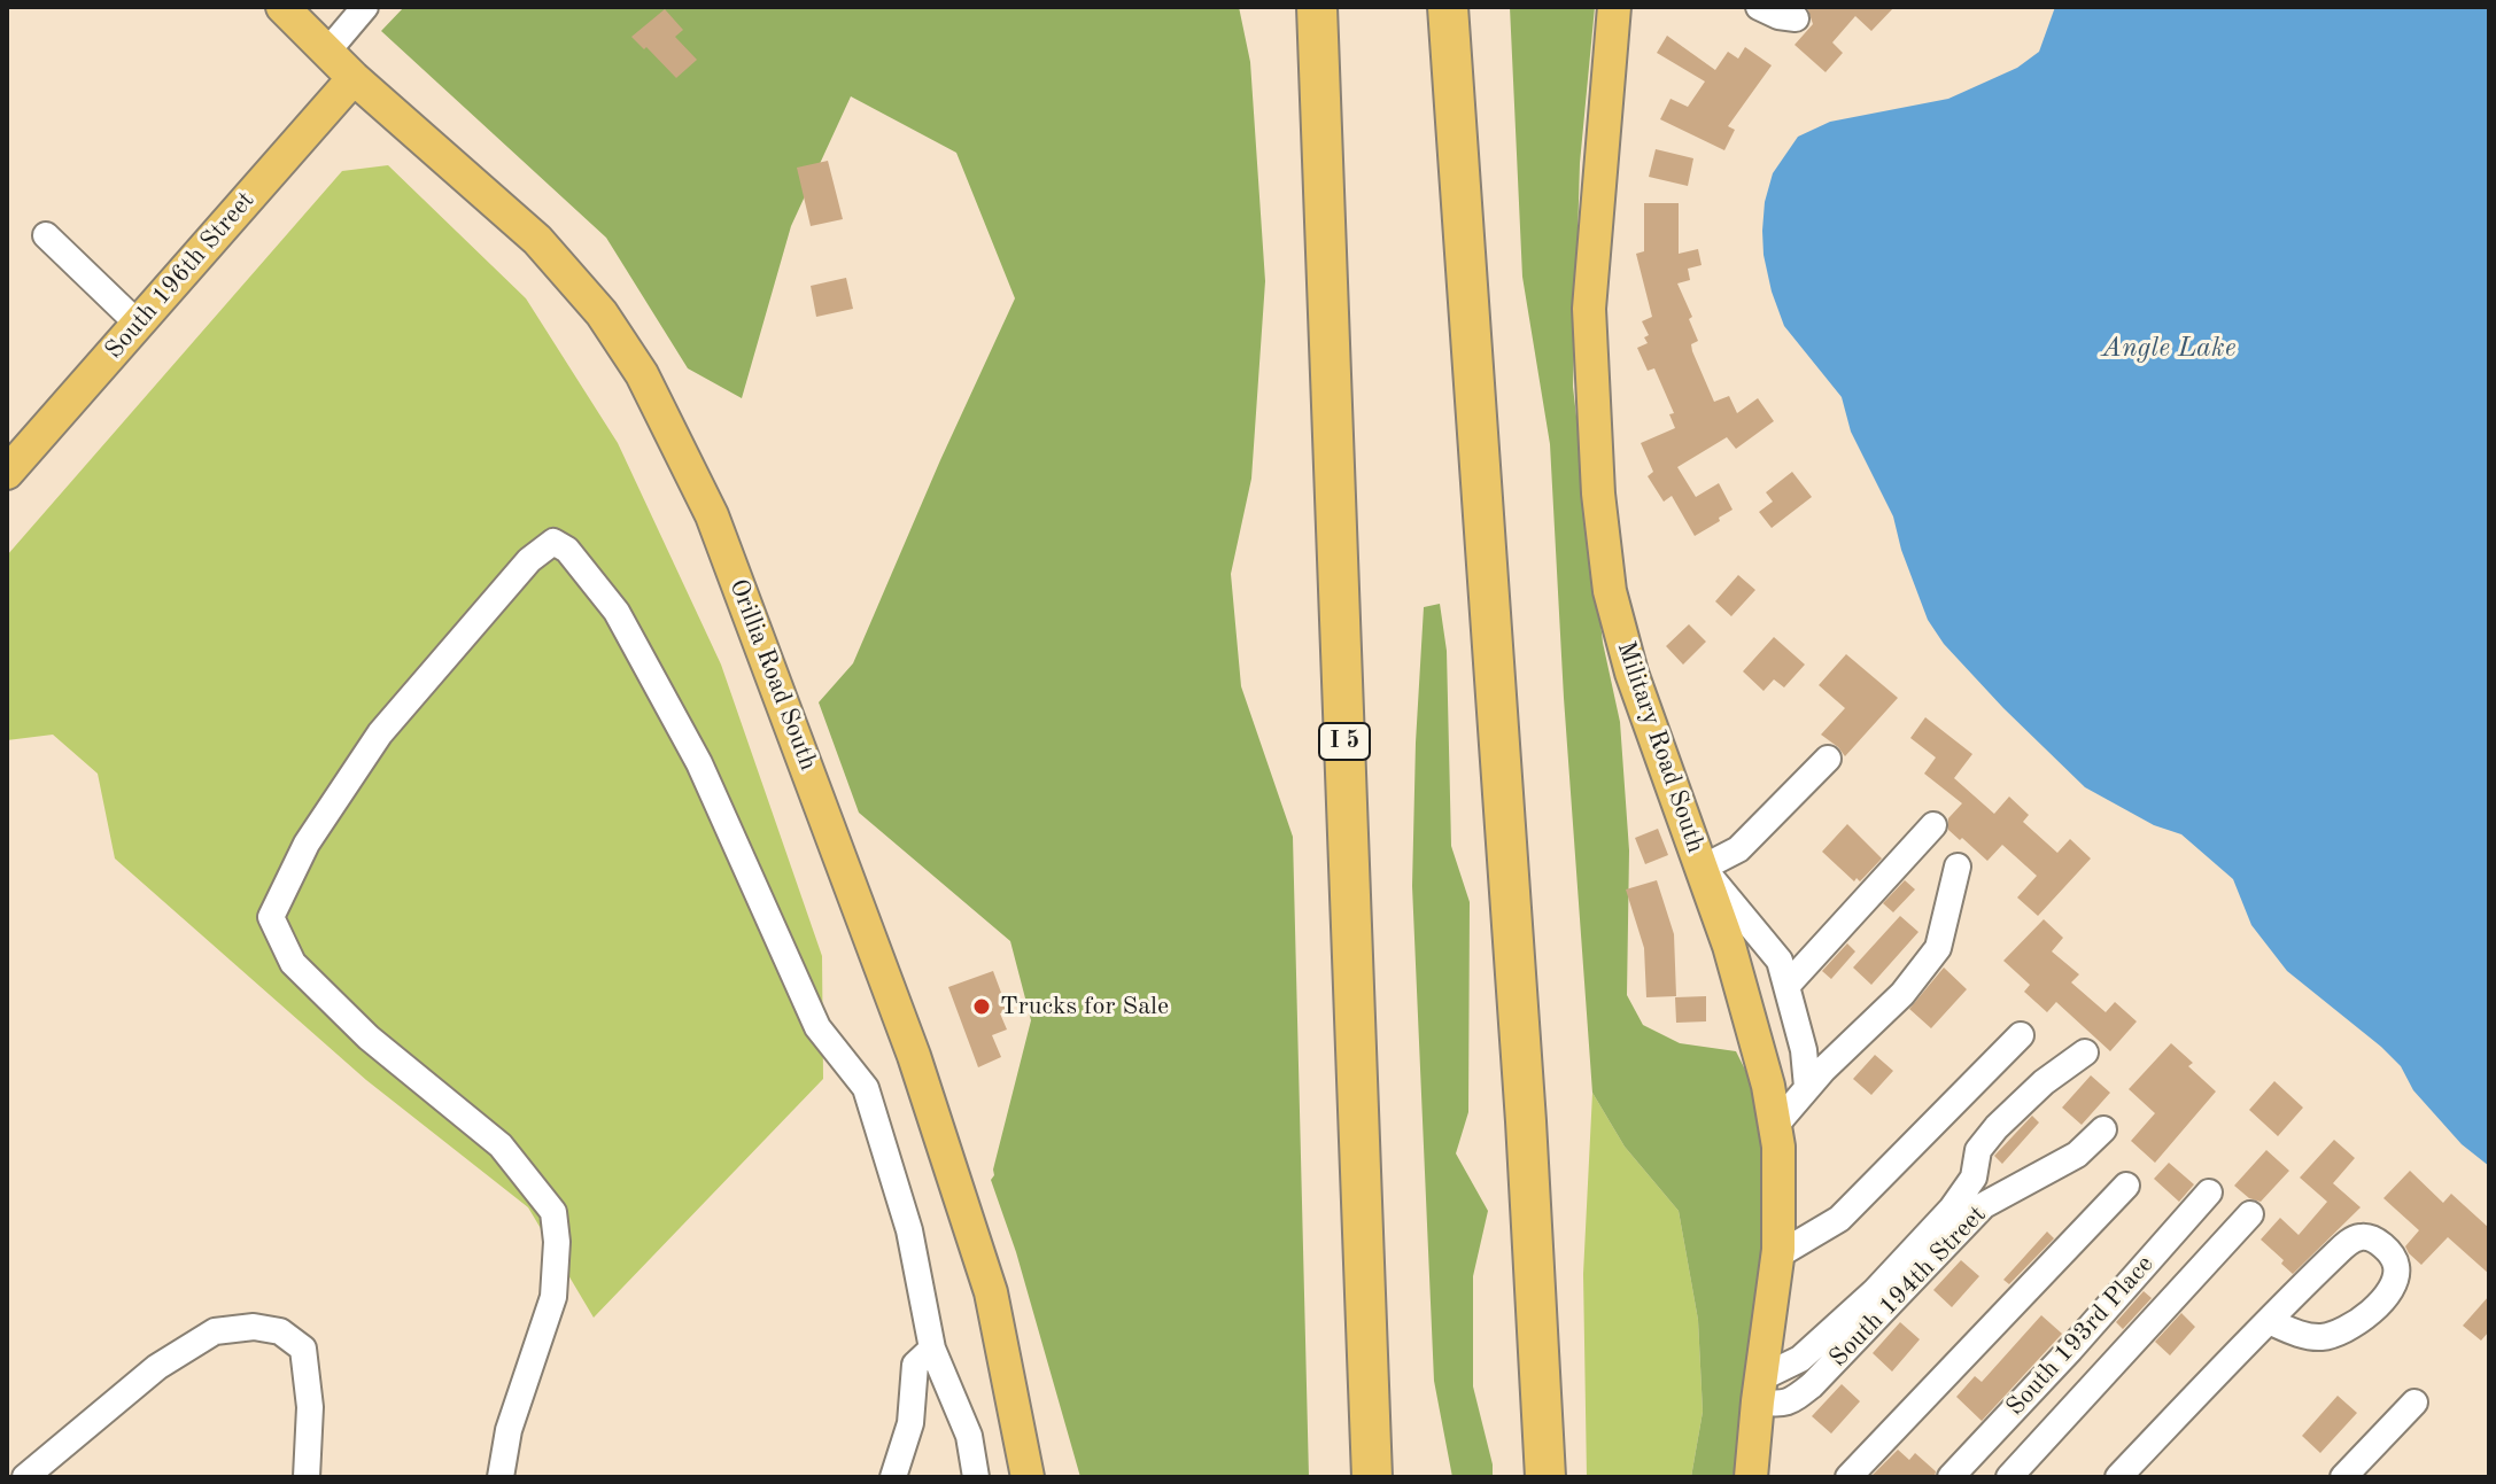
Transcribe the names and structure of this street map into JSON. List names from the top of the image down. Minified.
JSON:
{"streets":{"highway":["I 5"],"main road":["South 196th Street","Orillia Road South","Military Road South"],"street":["South 194th Street","South 193rd Place"]},"crossings":[["South 196th Street","Orillia Road South"],["Military Road South","South 194th Street"]],"water":["Angle Lake"],"places":["Trucks for Sale"]}
